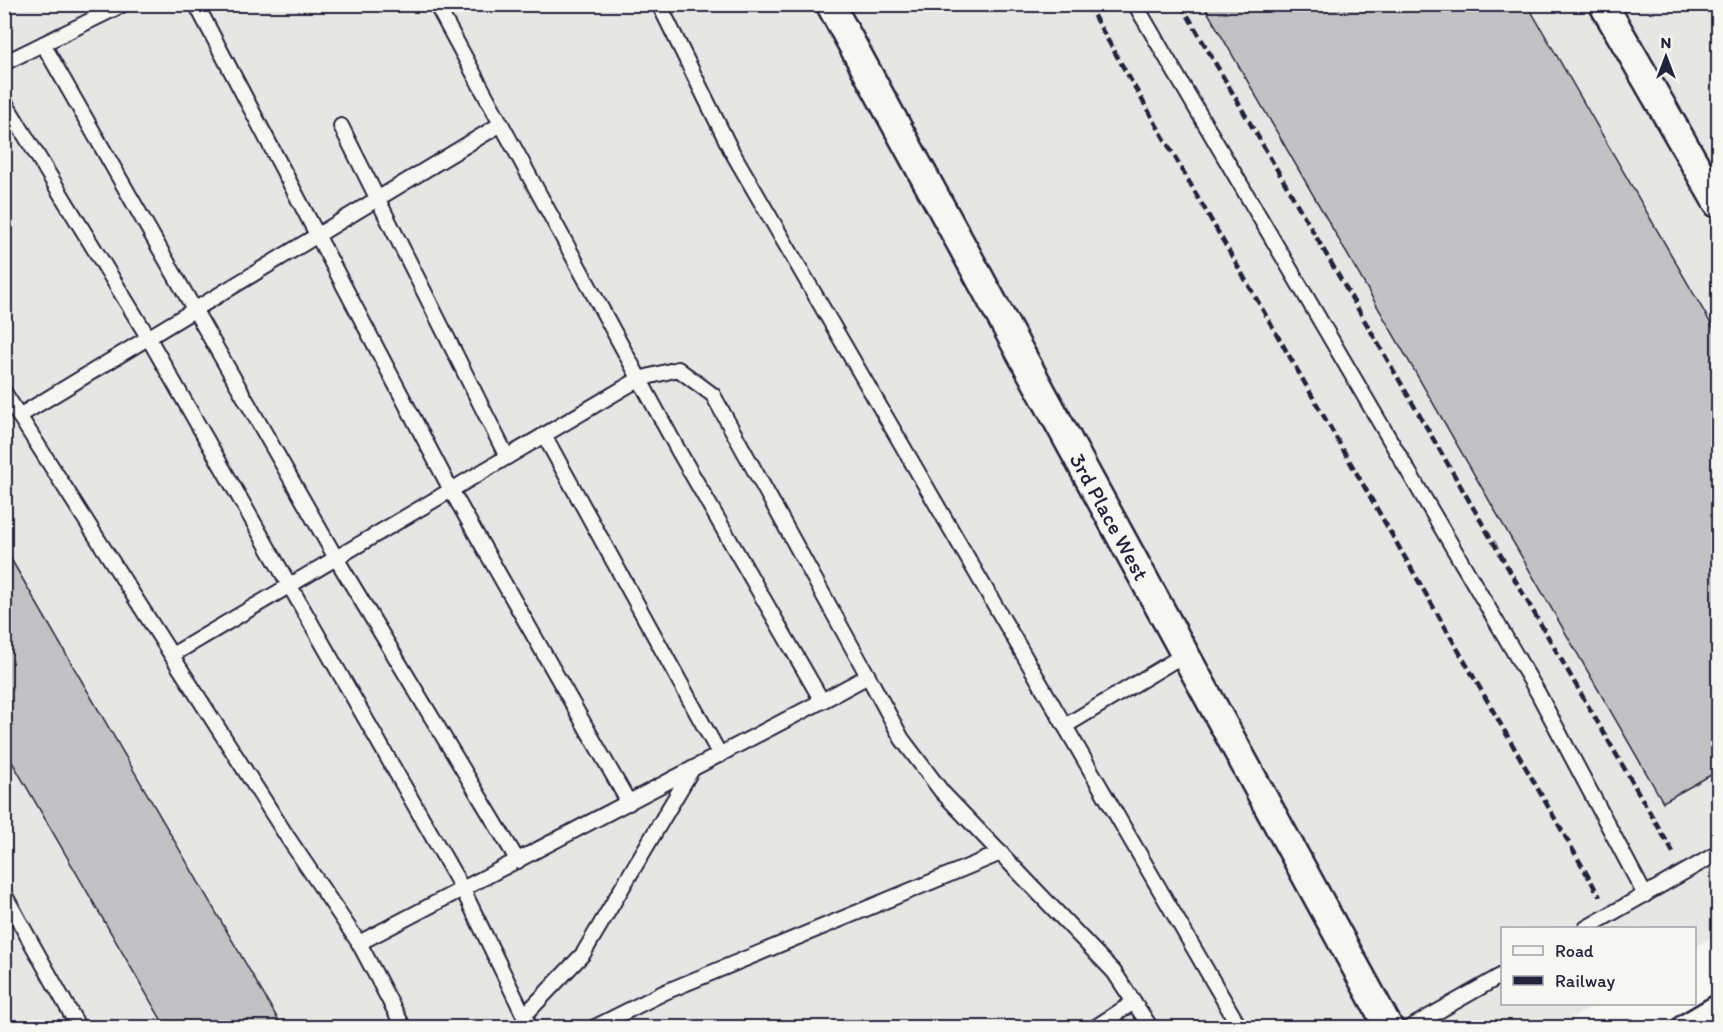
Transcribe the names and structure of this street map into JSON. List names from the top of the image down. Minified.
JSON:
{"streets":{"street":["3rd Place West"]},"legend":["Road","Railway"],"north":"top"}
